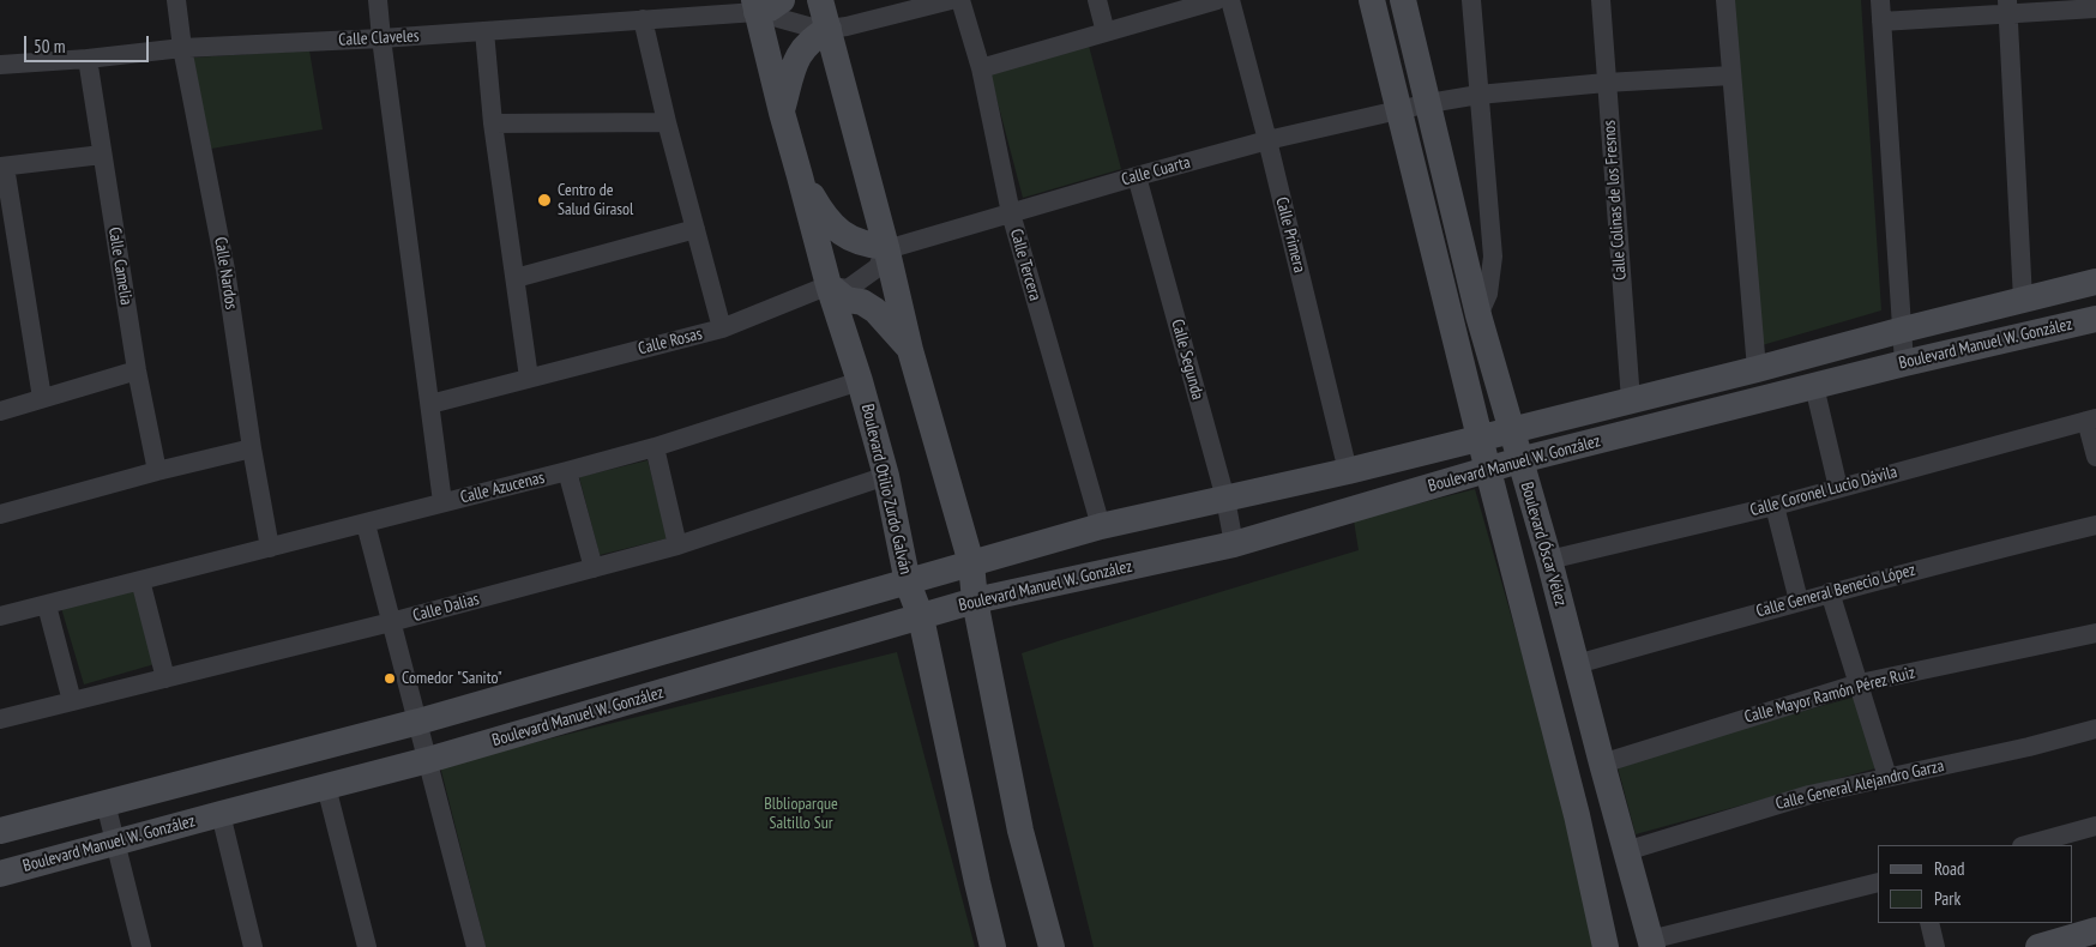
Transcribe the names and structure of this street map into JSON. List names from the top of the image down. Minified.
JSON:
{"streets":{"street":["Calle Claveles","Calle Cuarta","Calle Colinas de los Fresnos","Calle Primera","Calle Tercera","Calle Camelia","Calle Nardos","Calle Rosas","Boulevard Manuel W. González","Calle Segunda","Calle Azucenas","Boulevard Otilio Zurdo Galván","Calle Coronel Lucio Dávila","Boulevard Óscar Vélez","Calle General Benecio López","Calle Dalias","Calle Mayor Ramón Pérez Ruiz","Calle General Alejandro Garza"]},"crossings":[["Calle Claveles","Calle Camelia"],["Calle Claveles","Calle Nardos"],["Calle Claveles","Boulevard Otilio Zurdo Galván"],["Calle Cuarta","Calle Colinas de los Fresnos"],["Calle Cuarta","Calle Primera"],["Calle Cuarta","Calle Tercera"],["Calle Cuarta","Calle Rosas"],["Calle Cuarta","Calle Segunda"],["Calle Cuarta","Boulevard Óscar Vélez"],["Calle Colinas de los Fresnos","Boulevard Manuel W. González"],["Calle Primera","Boulevard Manuel W. González"],["Calle Tercera","Boulevard Manuel W. González"],["Calle Nardos","Calle Azucenas"],["Calle Rosas","Boulevard Otilio Zurdo Galván"],["Boulevard Manuel W. González","Calle Segunda"],["Boulevard Manuel W. González","Boulevard Otilio Zurdo Galván"],["Boulevard Manuel W. González","Boulevard Óscar Vélez"],["Calle Azucenas","Boulevard Otilio Zurdo Galván"],["Boulevard Otilio Zurdo Galván","Calle Dalias"],["Calle Coronel Lucio Dávila","Boulevard Óscar Vélez"],["Boulevard Óscar Vélez","Calle General Benecio López"],["Boulevard Óscar Vélez","Calle Mayor Ramón Pérez Ruiz"],["Boulevard Óscar Vélez","Calle General Alejandro Garza"]],"parks":["Blblioparque Saltillo Sur"],"places":["Centro de Salud Girasol","Comedor \"Sanito\""],"legend":["Road","Park"],"scale_bar":"50 m"}
